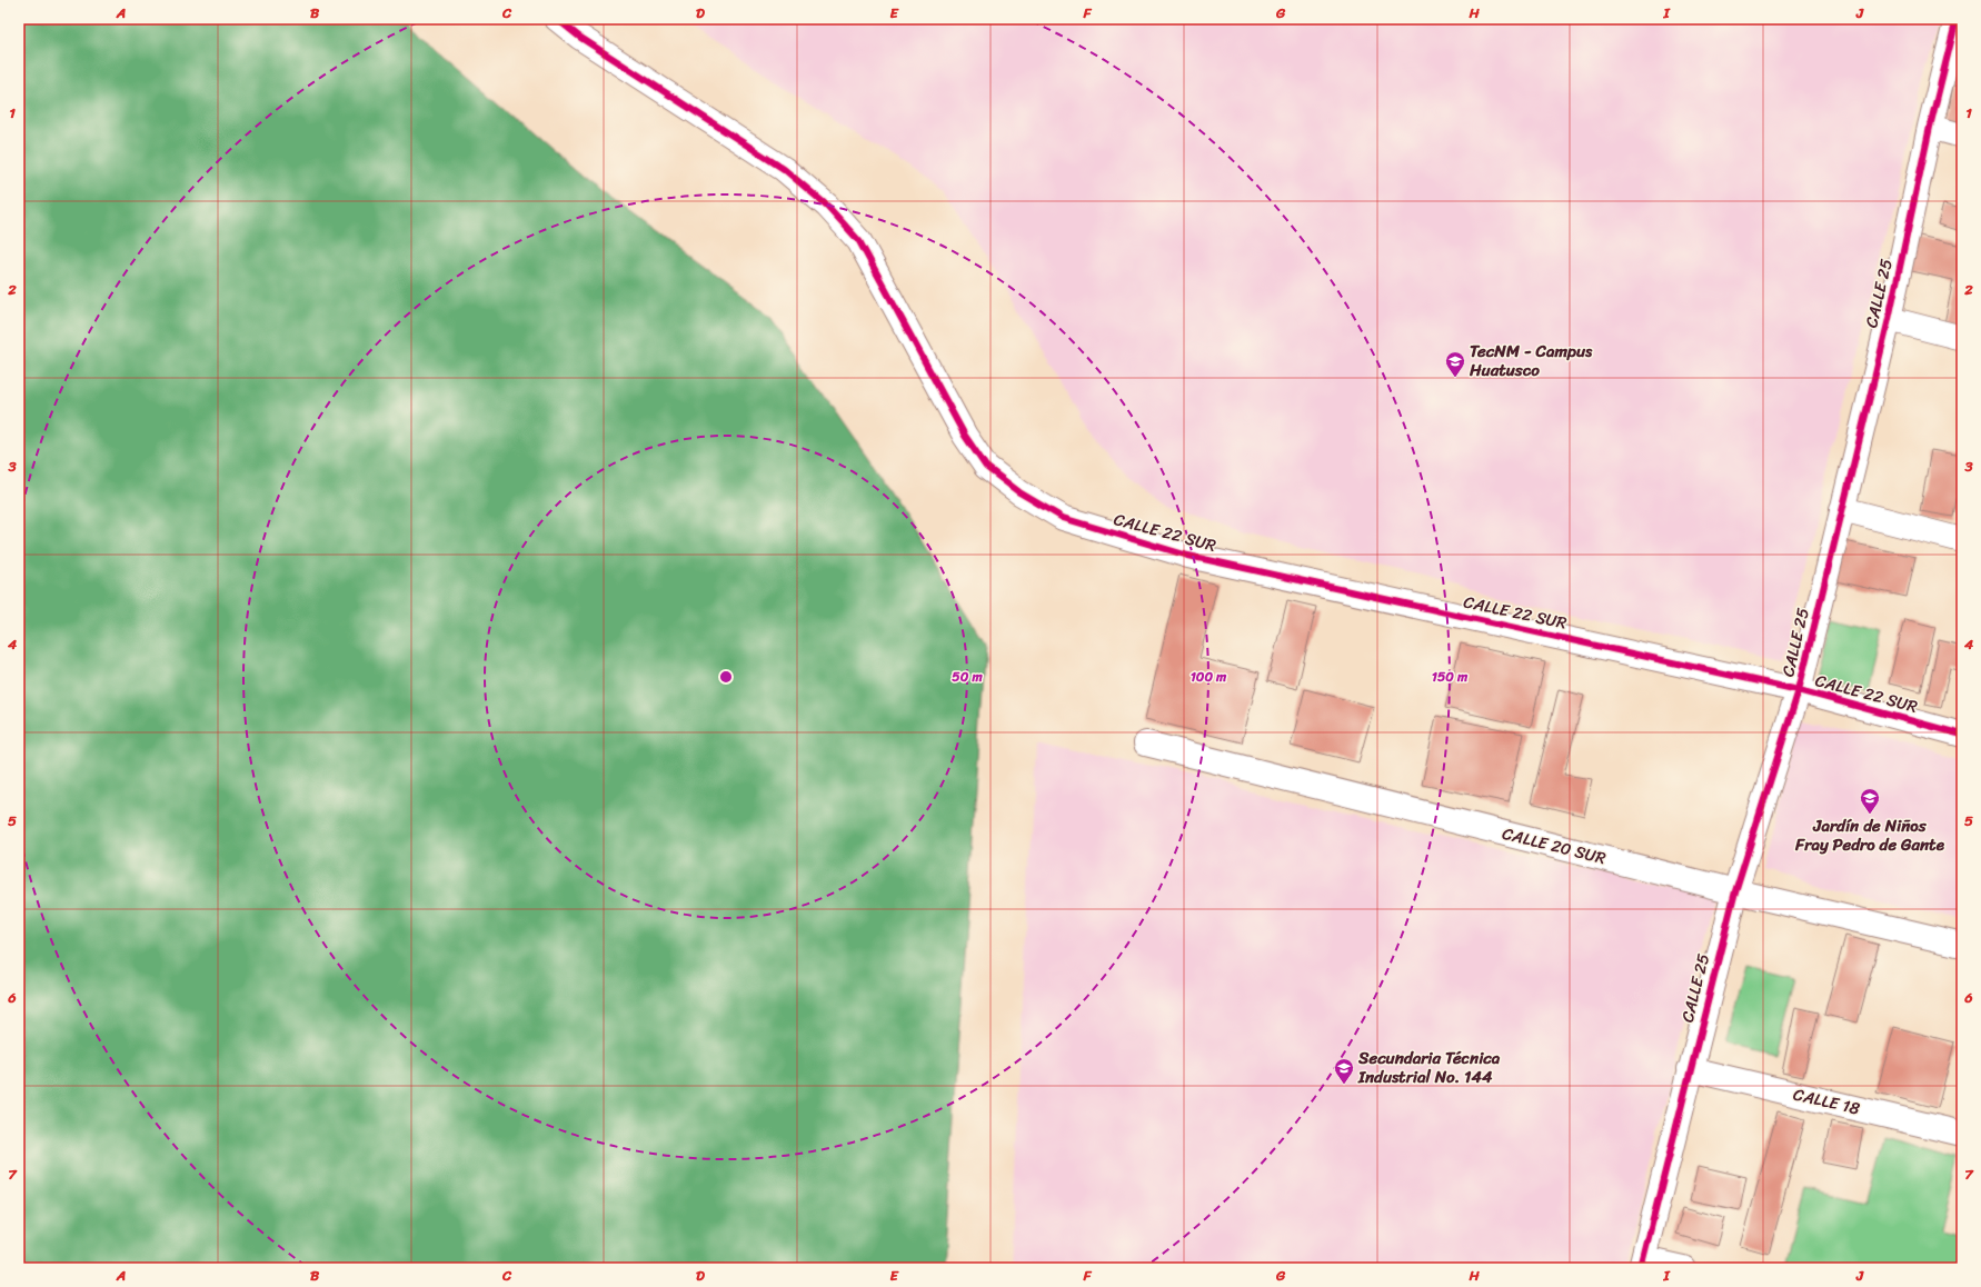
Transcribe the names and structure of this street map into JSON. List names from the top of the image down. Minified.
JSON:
{"streets":{"street":["CALLE 25","CALLE 22 SUR","CALLE 20 SUR","CALLE 18"]},"crossings":[["CALLE 25","CALLE 22 SUR"],["CALLE 25","CALLE 20 SUR"],["CALLE 25","CALLE 18"]],"places":{"school or university":["TecNM - Campus Huatusco","Jardín de Niños Fray Pedro de Gante","Secundaria Técnica Industrial No. 144"]},"grid":{"columns":["A","B","C","D","E","F","G","H","I","J"],"rows":["1","2","3","4","5","6","7"]},"rings":["50 m","100 m","150 m"]}
